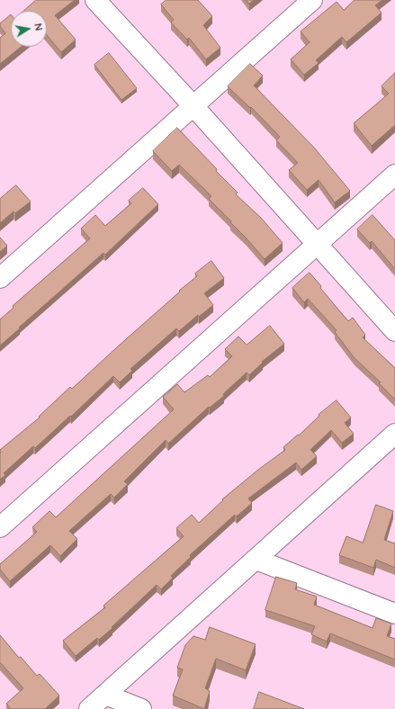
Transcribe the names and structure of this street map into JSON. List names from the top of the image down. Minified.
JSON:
{"north":"right"}
